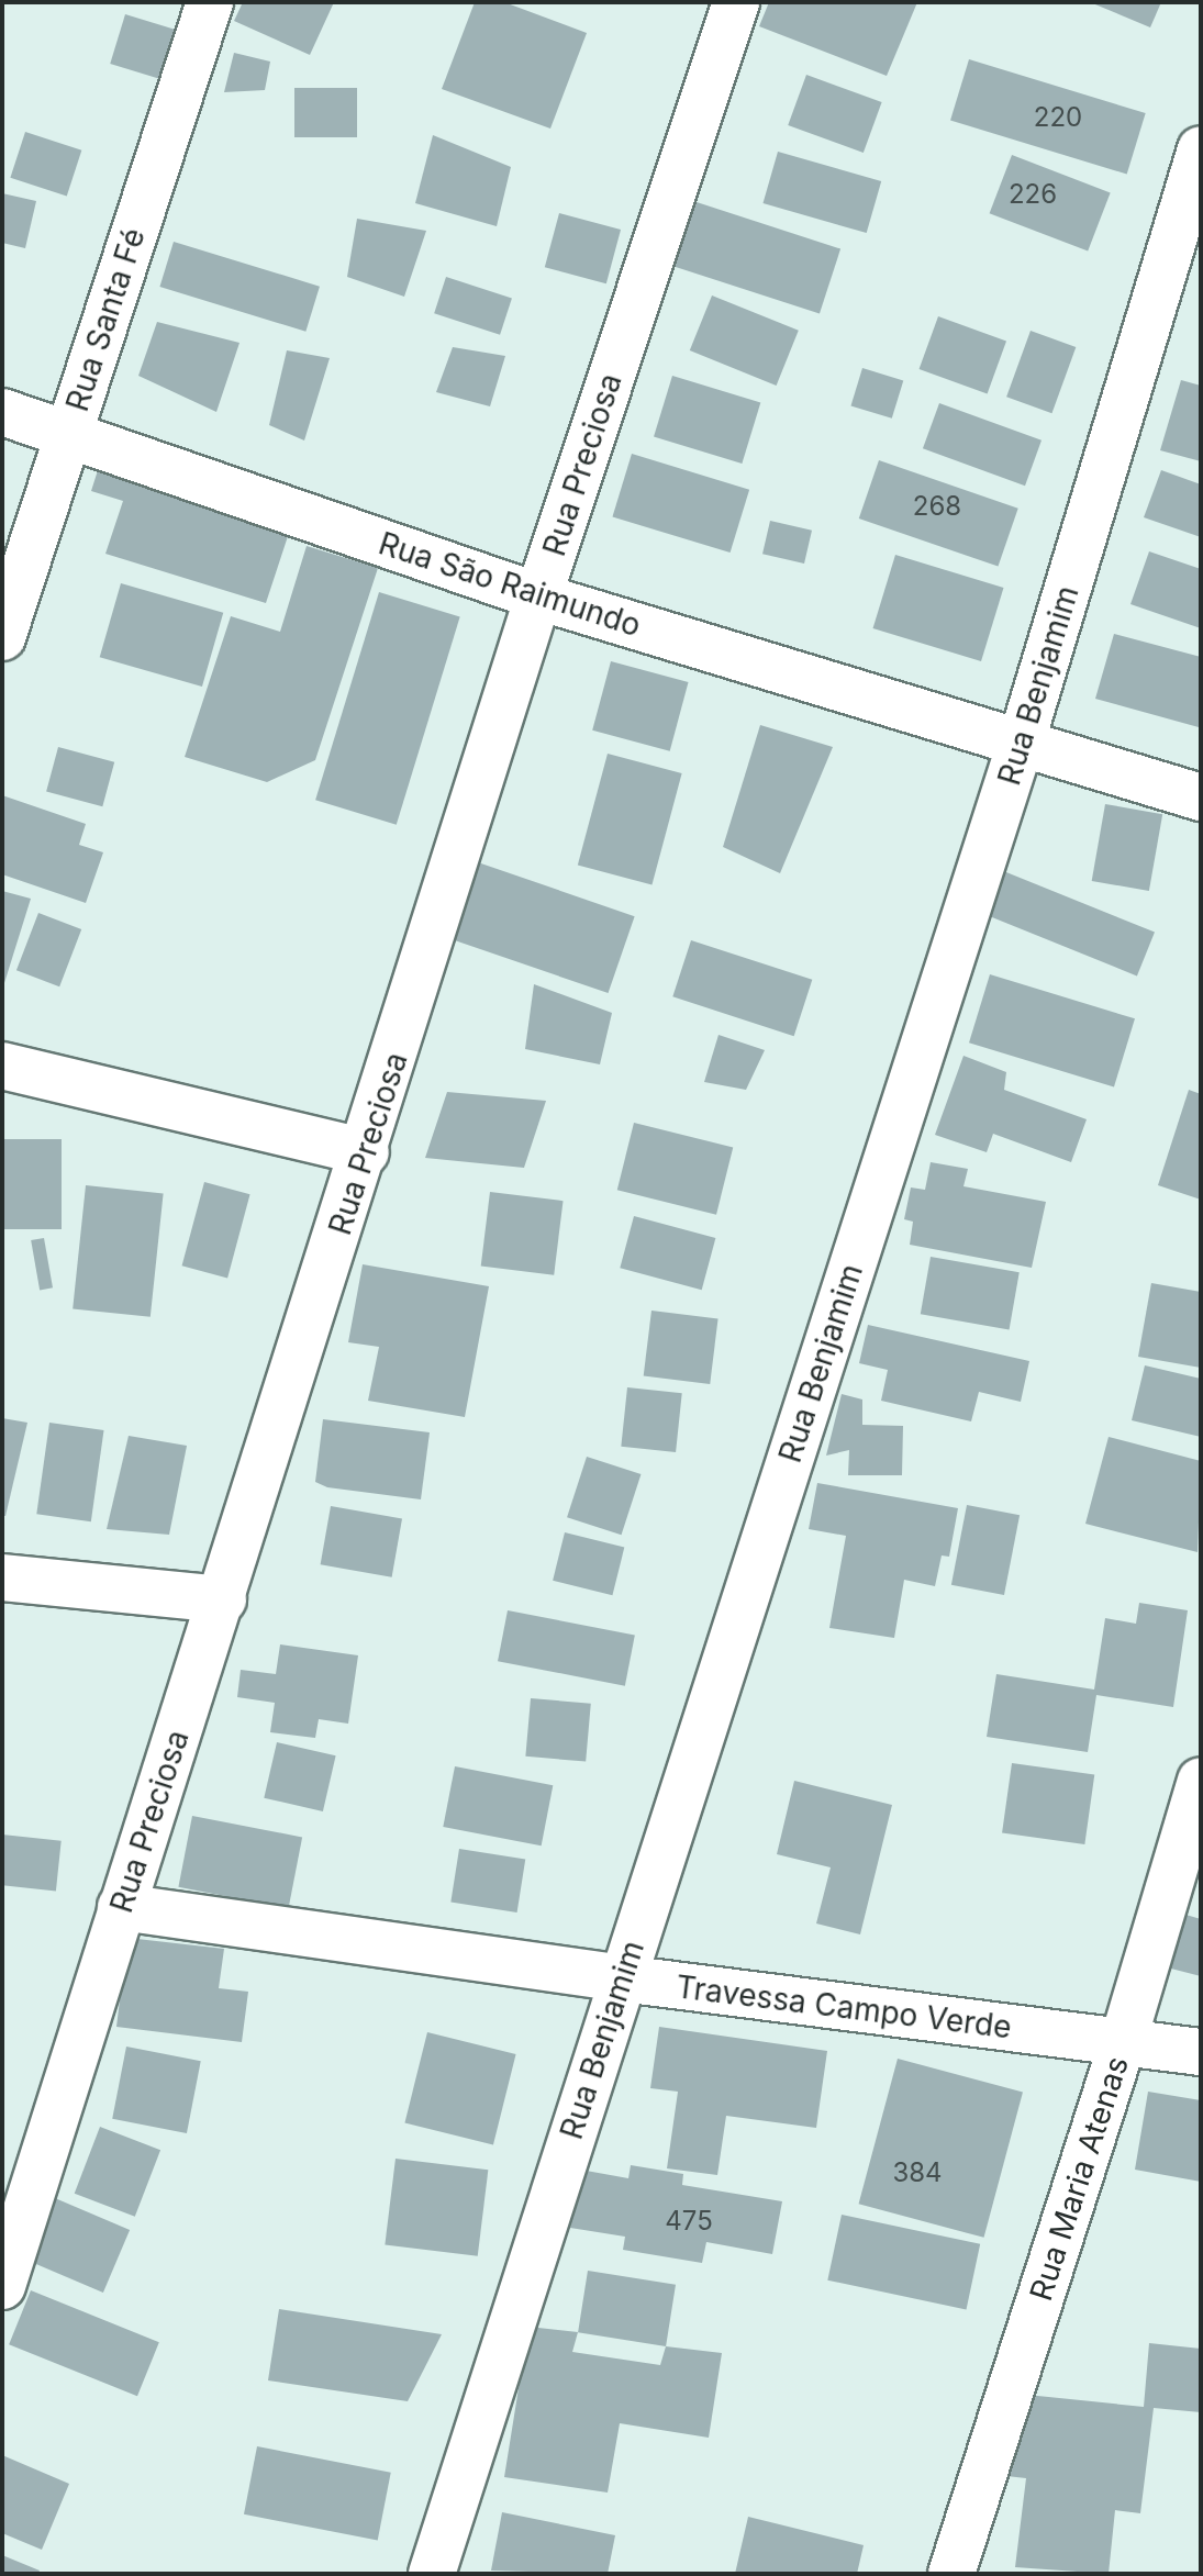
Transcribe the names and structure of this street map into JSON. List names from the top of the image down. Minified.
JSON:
{"streets":{"street":["Rua Santa Fé","Rua Preciosa","Rua São Raimundo","Rua Benjamim","Travessa Campo Verde","Rua Maria Atenas"]},"crossings":[["Rua Santa Fé","Rua São Raimundo"],["Rua Preciosa","Rua São Raimundo"],["Rua Preciosa","Travessa Campo Verde"],["Rua São Raimundo","Rua Benjamim"],["Rua Benjamim","Travessa Campo Verde"],["Travessa Campo Verde","Rua Maria Atenas"]],"house_numbers":["220","226","268","384","475"]}
